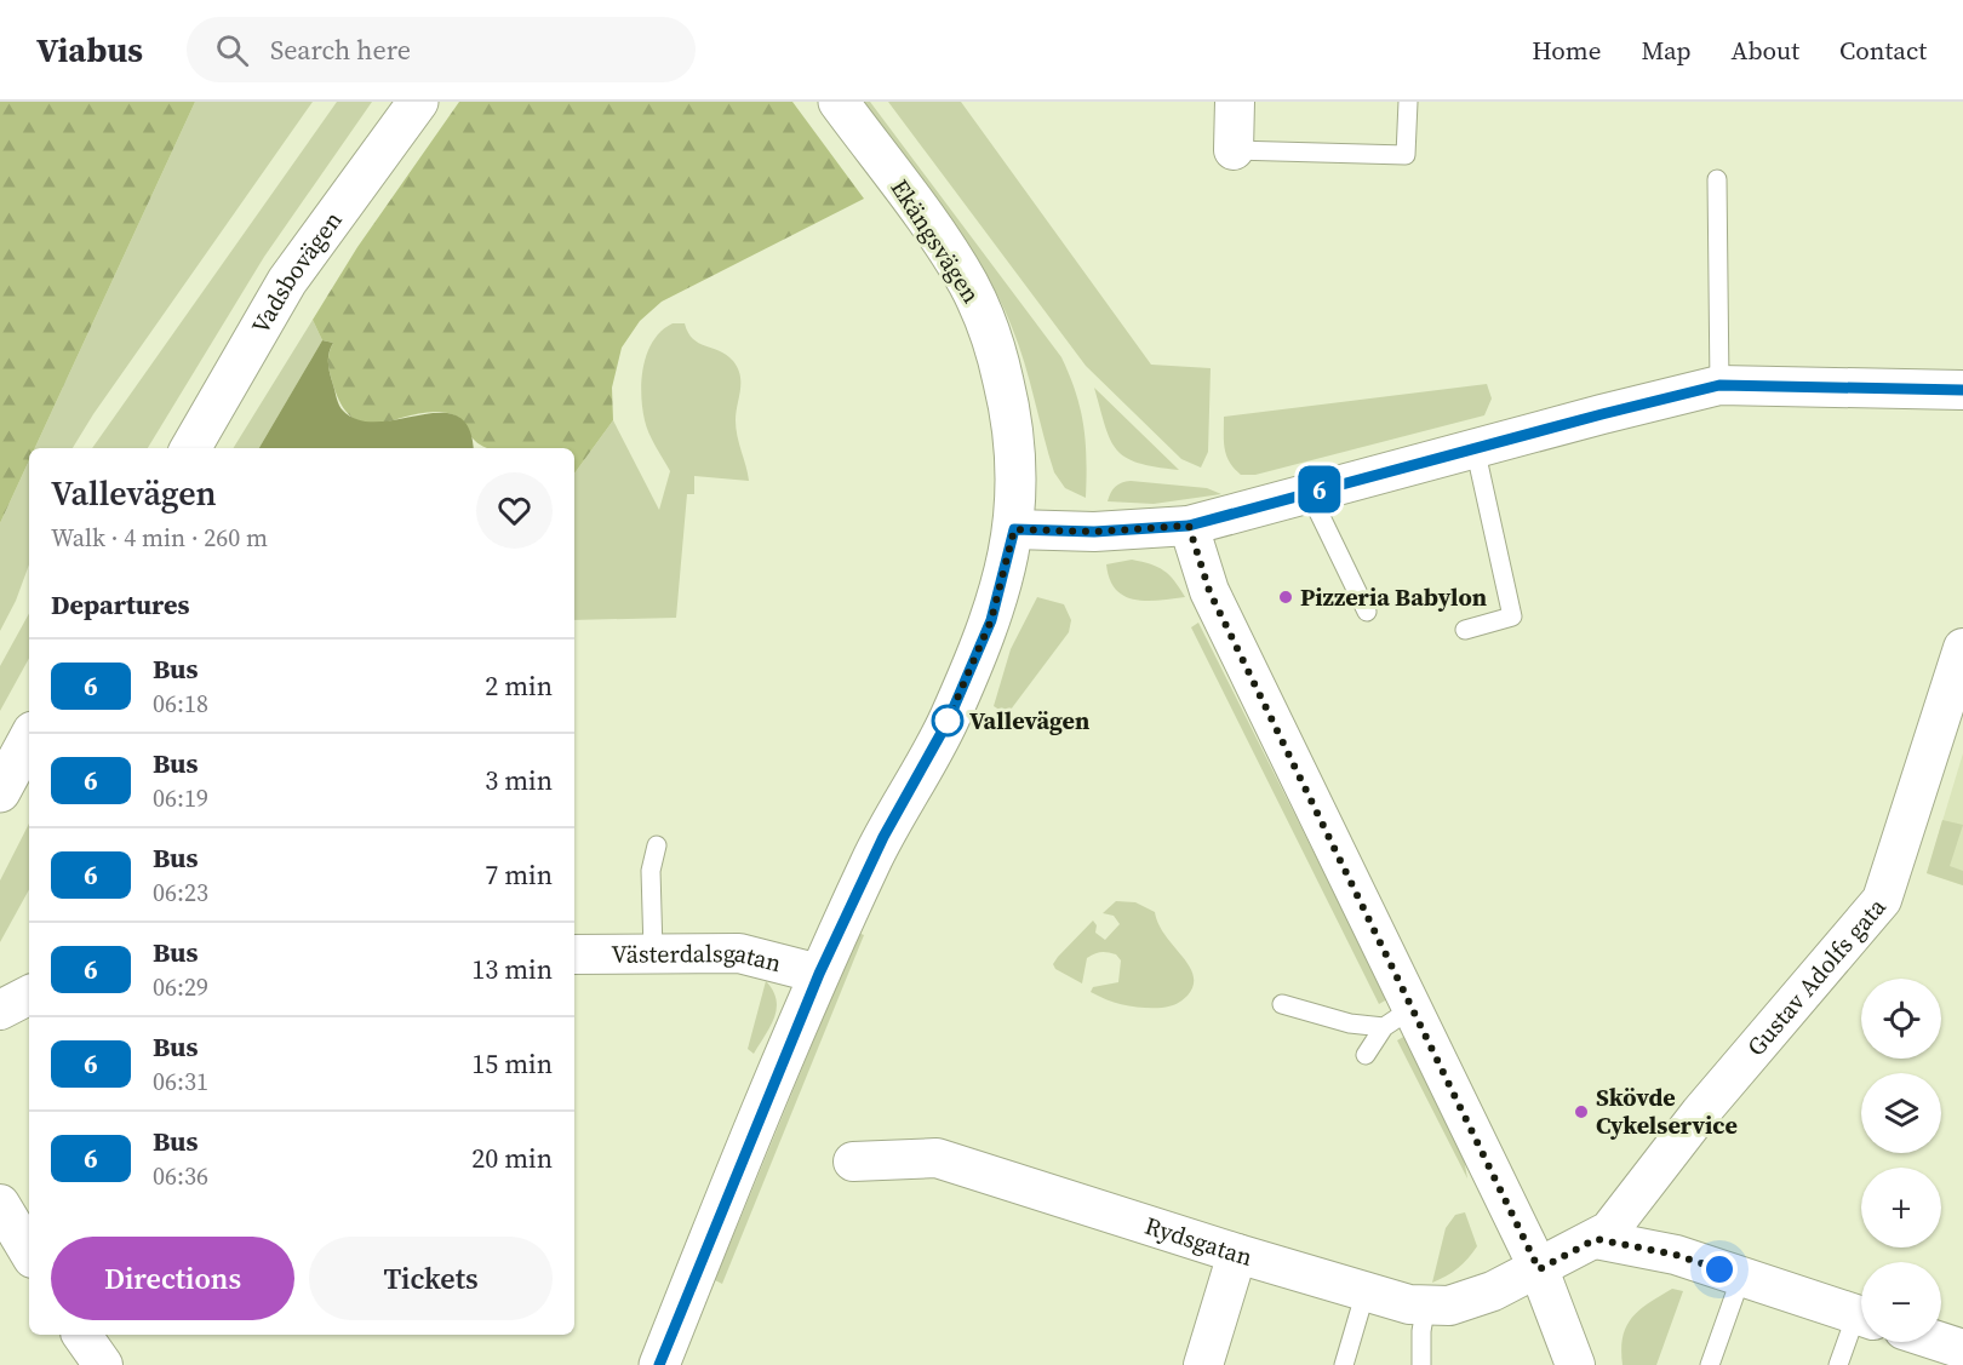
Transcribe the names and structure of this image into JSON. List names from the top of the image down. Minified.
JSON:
{"streets":{"street":["Ekängsvägen","Vadsbovägen","Västerdalsgatan","Gustav Adolfs gata","Rydsgatan"]},"crossings":[["Ekängsvägen","Västerdalsgatan"],["Gustav Adolfs gata","Rydsgatan"]],"places":["Pizzeria Babylon","Vallevägen","Skövde Cykelservice"],"lines":["bus line 6"],"page":{"header":"Viabus","search":"Search here","nav":["Home","Map","About","Contact"],"on_map":"6","heading":[["Vallevägen","Walk · 4 min · 260 m"],"Departures"],"list":[{"mark":"6","name":"Bus","note":"06:18","value":"2 min"},{"mark":"6","name":"Bus","note":"06:19","value":"3 min"},{"mark":"6","name":"Bus","note":"06:23","value":"7 min"},{"mark":"6","name":"Bus","note":"06:29","value":"13 min"},{"mark":"6","name":"Bus","note":"06:31","value":"15 min"},{"mark":"6","name":"Bus","note":"06:36","value":"20 min"}],"map_buttons":["+","−"],"buttons":["Directions","Tickets"]}}
